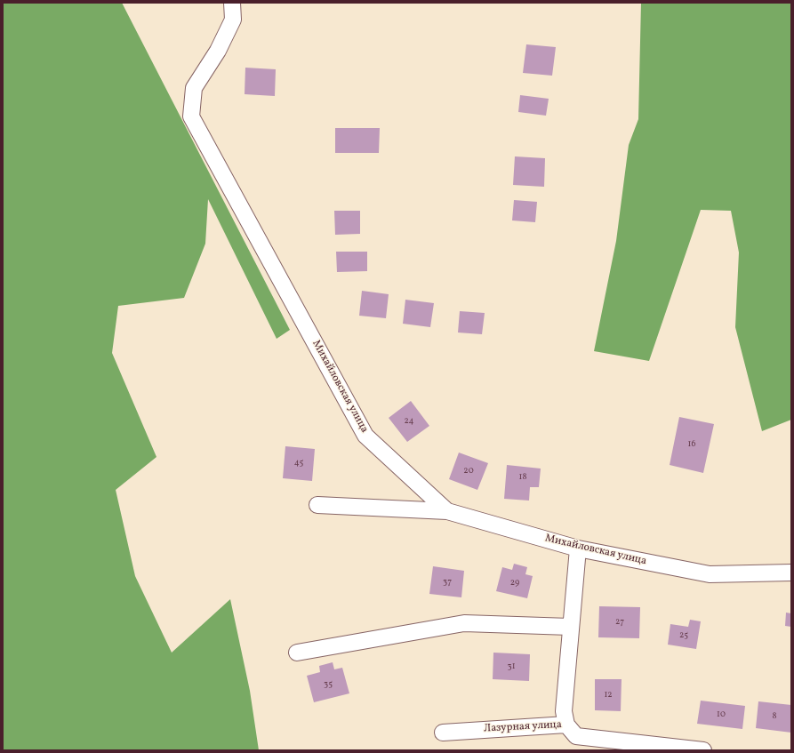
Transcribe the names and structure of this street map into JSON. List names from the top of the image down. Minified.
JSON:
{"streets":{"street":["Михайловская улица","Лазурная улица"]},"house_numbers":["24","16","45","20","18","37","29","27","25","31","35","12","10","8"]}
